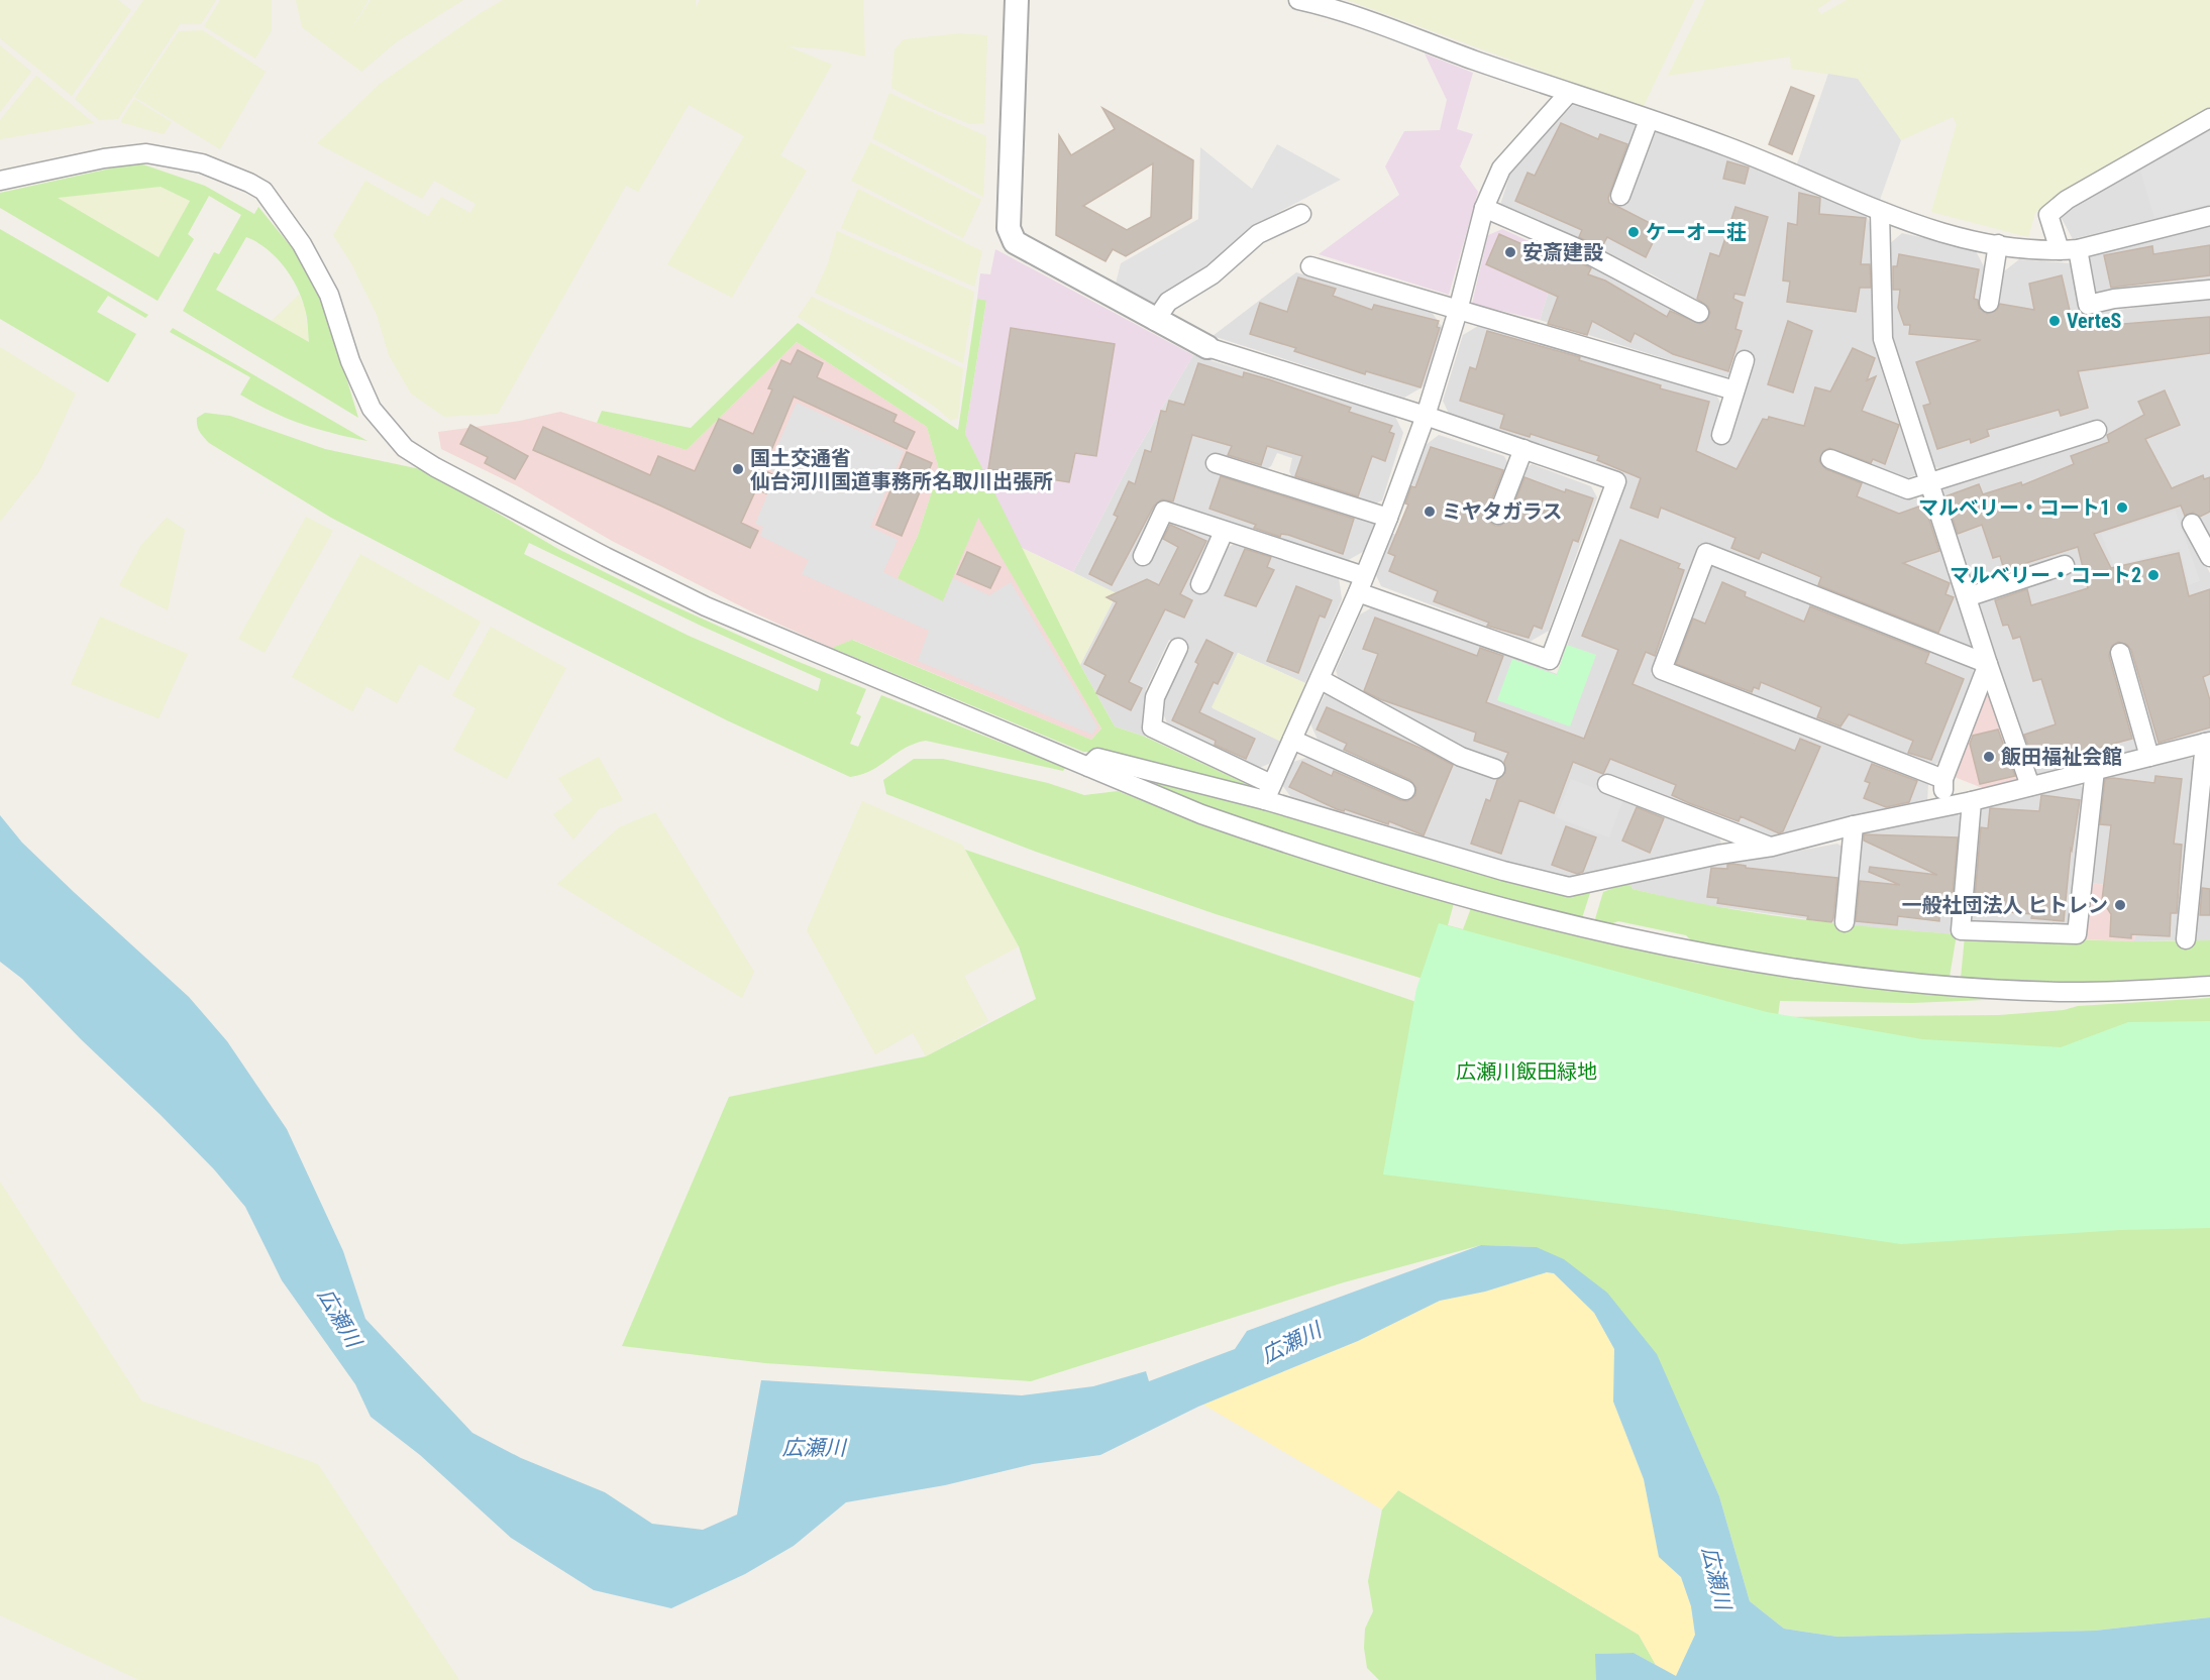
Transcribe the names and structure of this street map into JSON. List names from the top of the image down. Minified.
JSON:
{"water":["広瀬川"],"parks":["広瀬川飯田緑地"],"places":["ケーオー荘","安斎建設","VerteS","国土交通省 仙台河川国道事務所名取川出張所","マルベリー・コート1","ミヤタガラス","マルベリー・コート2","飯田福祉会館","一般社団法人 ヒトレン"]}
